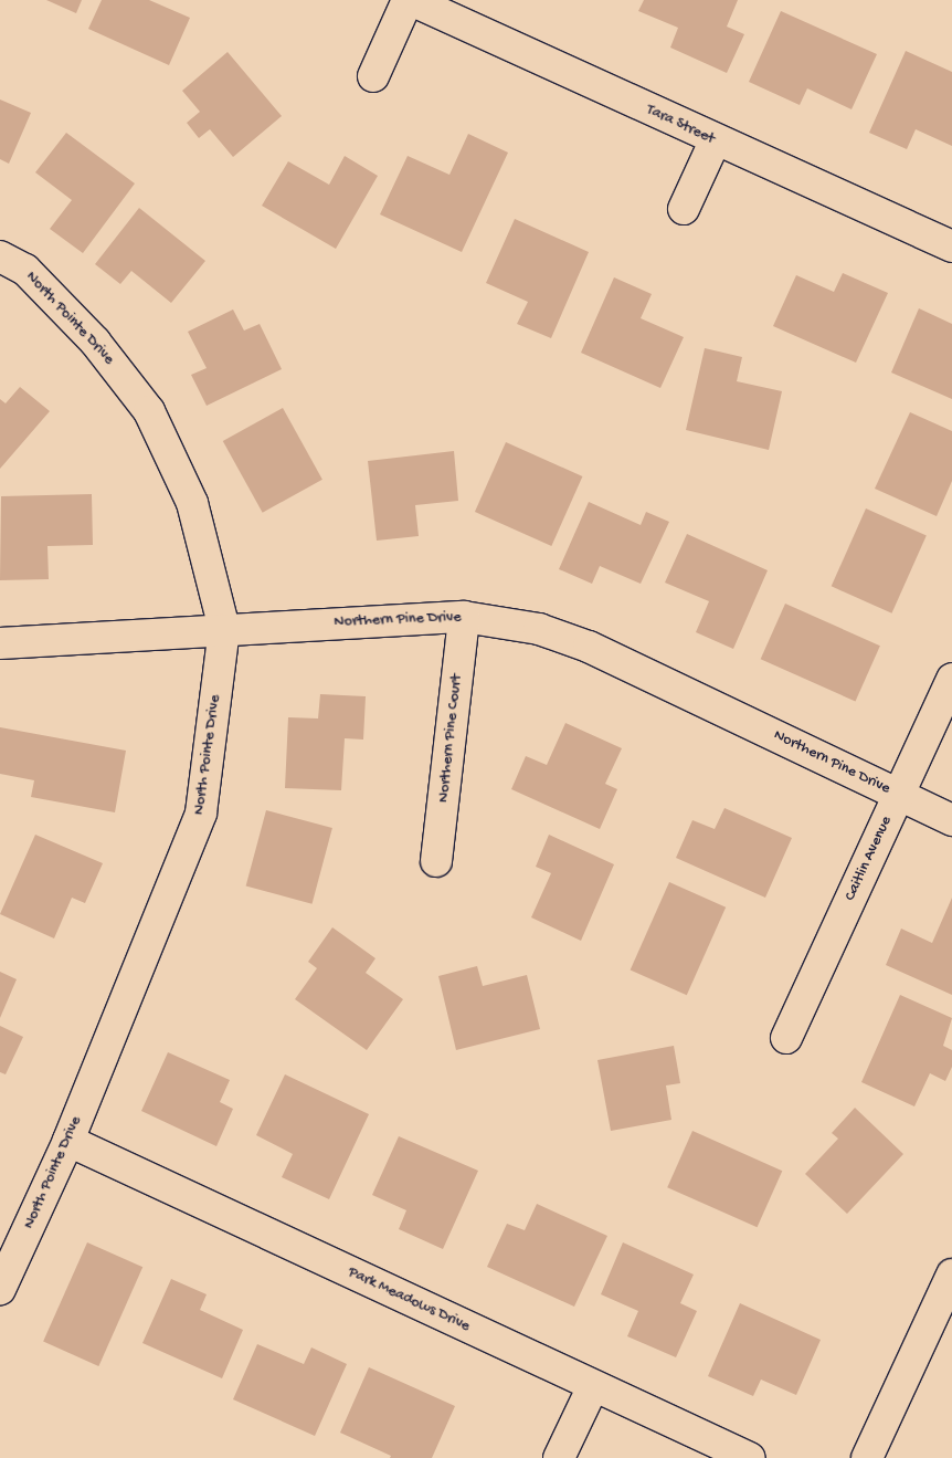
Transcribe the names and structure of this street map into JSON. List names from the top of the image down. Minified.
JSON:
{"streets":{"street":["Tara Street","North Pointe Drive","Northern Pine Drive","Northern Pine Court","Caitlin Avenue","Park Meadows Drive"]},"crossings":[["North Pointe Drive","Northern Pine Drive"],["North Pointe Drive","Park Meadows Drive"],["Northern Pine Drive","Northern Pine Court"],["Northern Pine Drive","Caitlin Avenue"]]}
